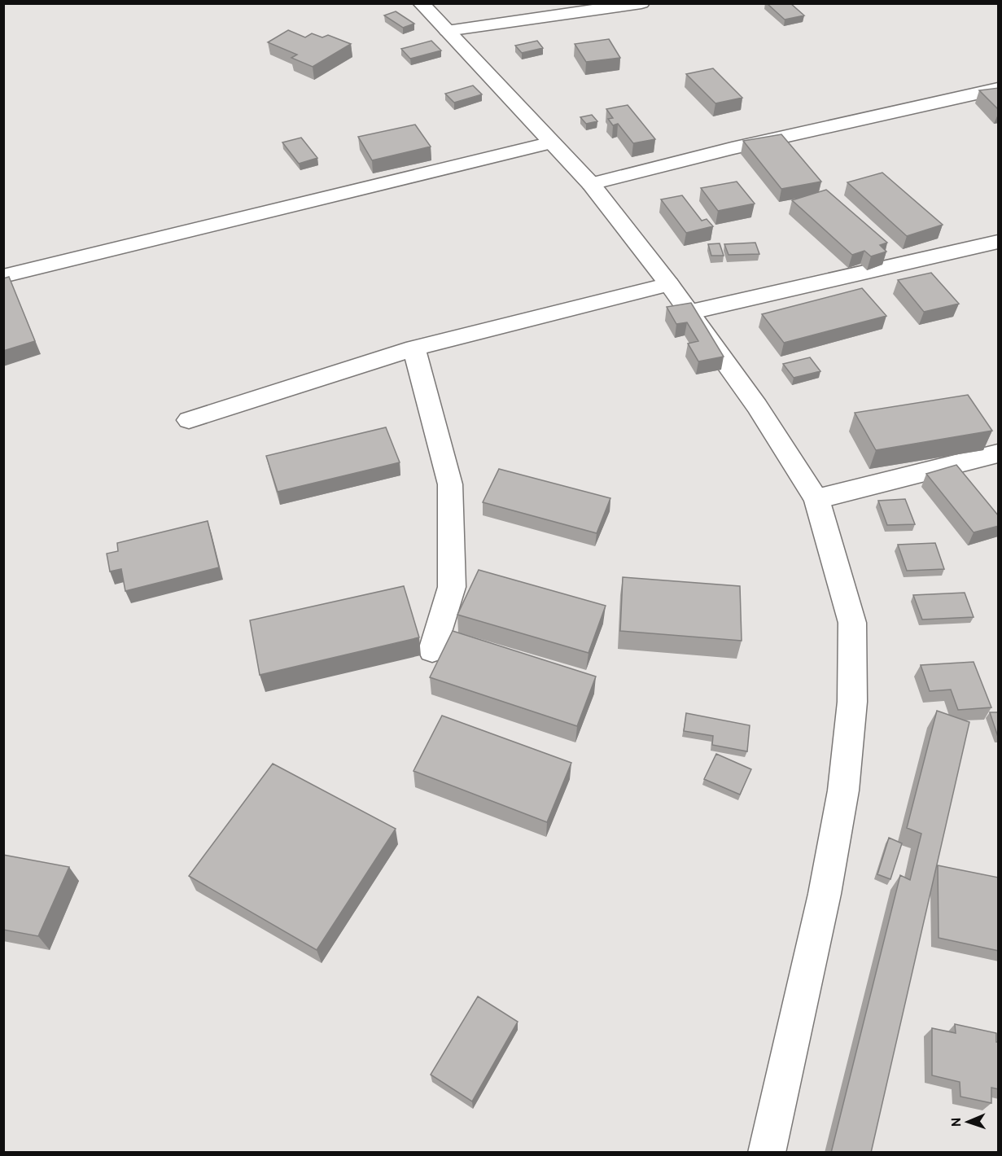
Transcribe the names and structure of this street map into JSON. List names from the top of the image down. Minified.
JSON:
{"north":"left"}
